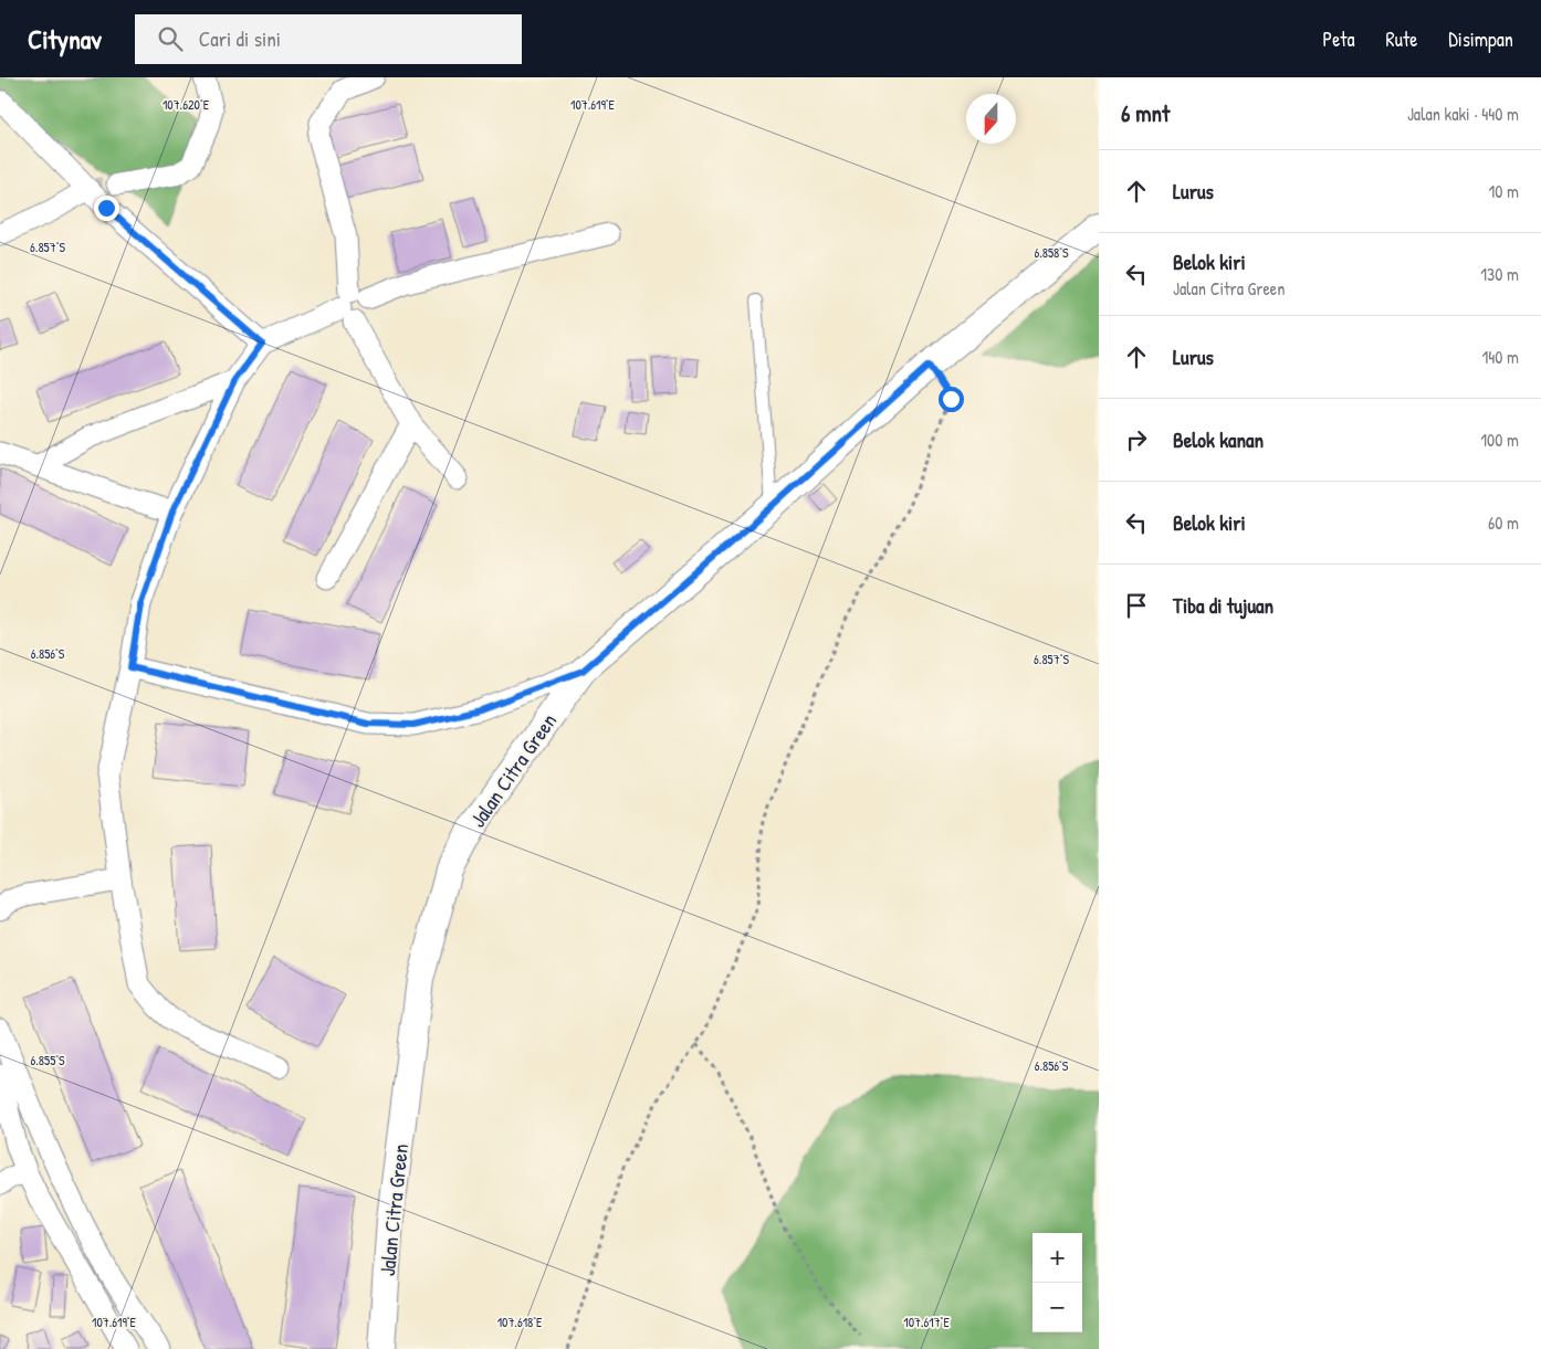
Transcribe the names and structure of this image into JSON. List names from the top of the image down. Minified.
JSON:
{"streets":{"street":["Jalan Citra Green"]},"north":"bottom","page":{"header":"Citynav","search":"Cari di sini","nav":["Peta","Rute","Disimpan"],"heading":["6 mnt","Jalan kaki · 440 m"],"list":[["Lurus","10 m"],["Belok kiri","Jalan Citra Green","130 m"],["Lurus","140 m"],["Belok kanan","100 m"],["Belok kiri","60 m"],"Tiba di tujuan"],"map_buttons":["+","−"]},"coordinates":["107.620°E","107.619°E","6.857°S","6.858°S","6.856°S","6.855°S","107.618°E","107.617°E"]}
